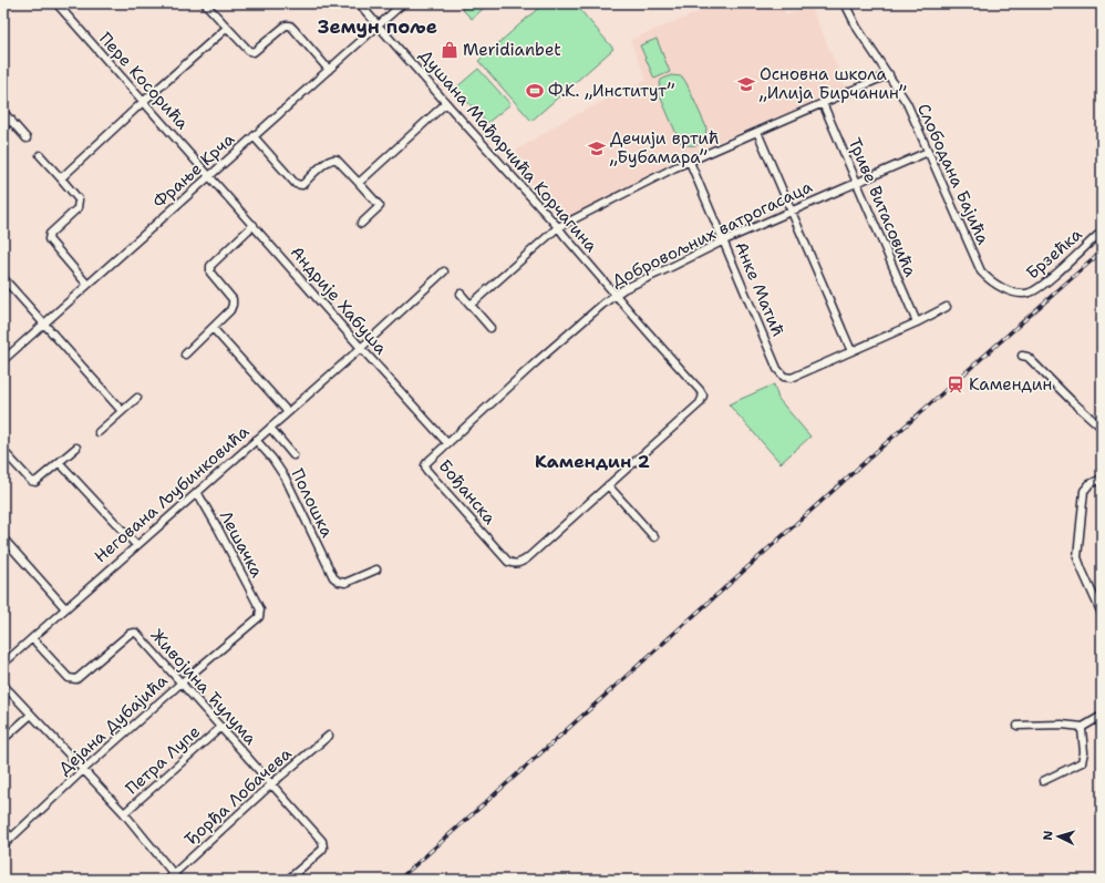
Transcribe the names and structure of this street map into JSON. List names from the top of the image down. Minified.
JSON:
{"streets":{"street":["Пере Косорића","Душана Мађарчића Корчагина","Фрање Крча","Слободана Бајића","Триве Витасовића","Добровољних ватрогасаца","Брзећка","Анке Матић","Андрије Хабуша","Бођанска","Негована Љубинковића","Полошка","Лешачка","Живојина Ћулума","Дејана Дубајића","Петра Лупе","Ђорђа Лобачева"]},"crossings":[["Пере Косорића","Фрање Крча"],["Пере Косорића","Андрије Хабуша"],["Душана Мађарчића Корчагина","Фрање Крча"],["Душана Мађарчића Корчагина","Добровољних ватрогасаца"],["Душана Мађарчића Корчагина","Бођанска"],["Фрање Крча","Андрије Хабуша"],["Слободана Бајића","Добровољних ватрогасаца"],["Слободана Бајића","Брзећка"],["Триве Витасовића","Добровољних ватрогасаца"],["Добровољних ватрогасаца","Анке Матић"],["Добровољних ватрогасаца","Андрије Хабуша"],["Добровољних ватрогасаца","Бођанска"],["Андрије Хабуша","Бођанска"],["Андрије Хабуша","Негована Љубинковића"],["Негована Љубинковића","Полошка"],["Негована Љубинковића","Лешачка"],["Негована Љубинковића","Живојина Ћулума"],["Лешачка","Дејана Дубајића"],["Живојина Ћулума","Дејана Дубајића"],["Живојина Ћулума","Петра Лупе"],["Живојина Ћулума","Ђорђа Лобачева"]],"districts":["Земун поље","Камендин 2"],"places":{"shop":["Meridianbet"],"school or university":["Основна школа „Илија Бирчанин”","Дечији вртић „Бубамара”"],"sports":["Ф.К. „Институт”"],"station":["Камендин"]},"north":"left"}
